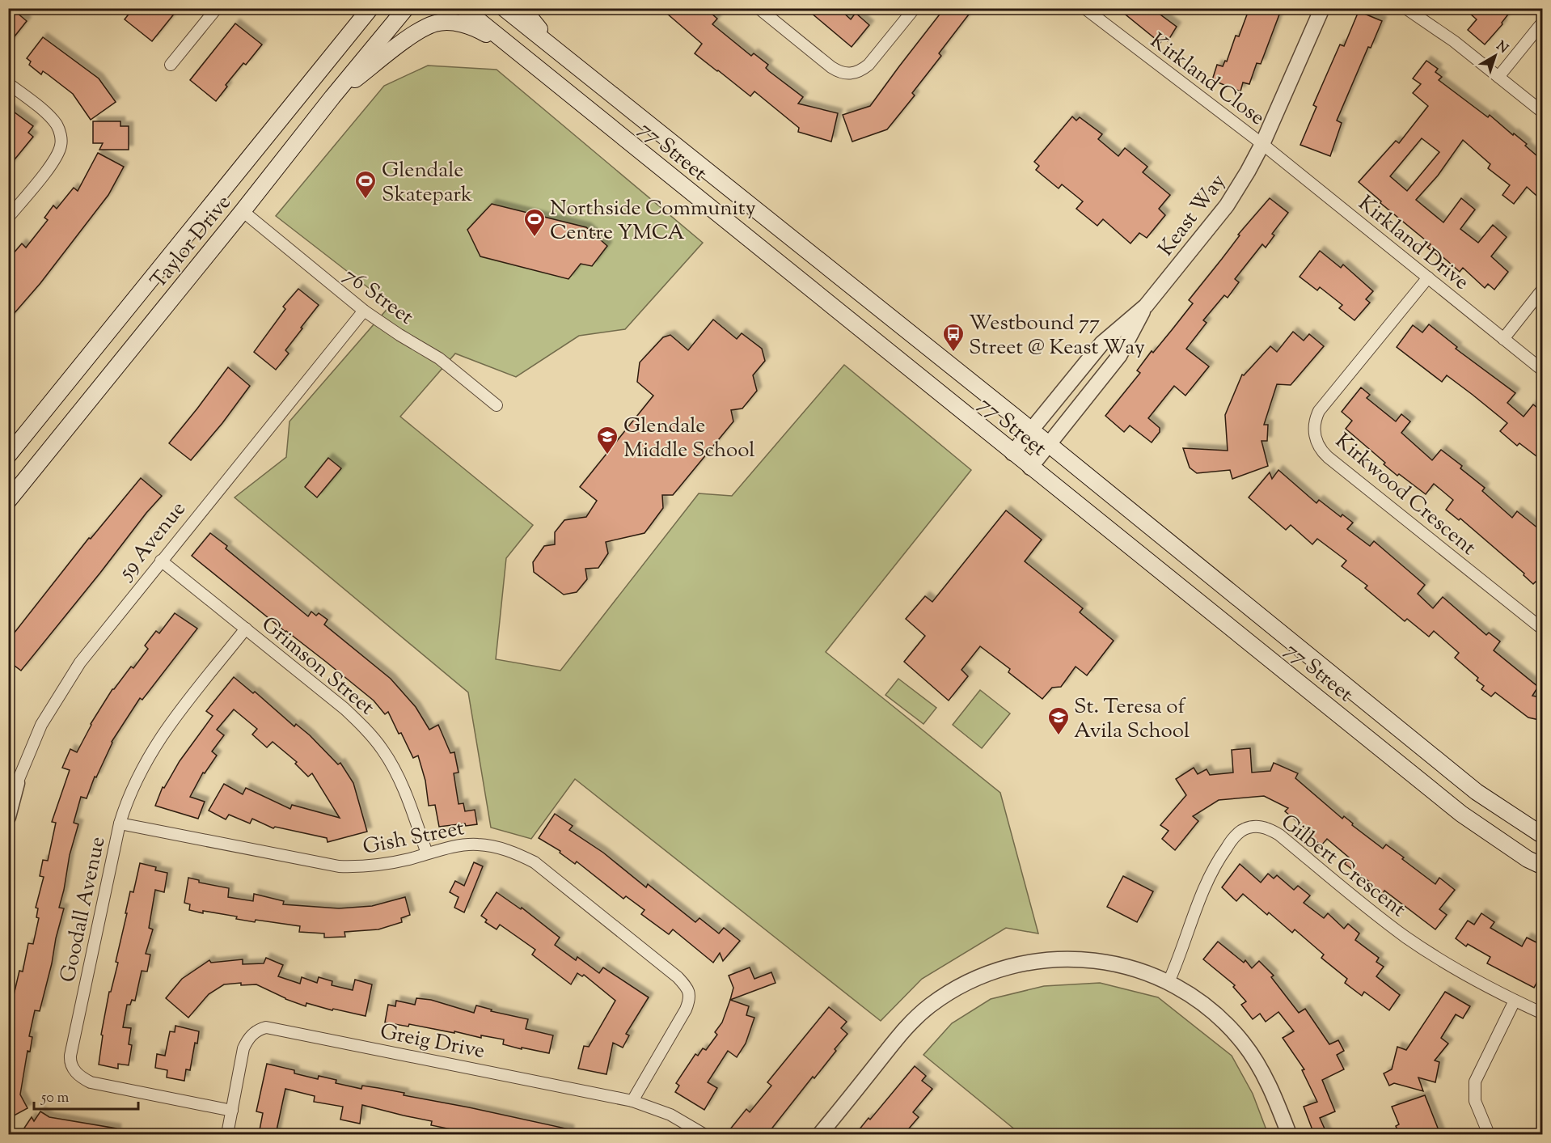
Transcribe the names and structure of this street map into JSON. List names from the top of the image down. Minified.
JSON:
{"streets":{"main road":["77 Street","Taylor Drive"],"street":["Kirkland Close","Keast Way","Kirkland Drive","76 Street","Kirkwood Crescent","59 Avenue","Grimson Street","Gish Street","Gilbert Crescent","Goodall Avenue","Greig Drive"]},"crossings":[["Kirkland Close","Keast Way"],["Kirkland Close","Kirkland Drive"],["77 Street","Keast Way"],["Keast Way","Kirkland Drive"],["Taylor Drive","76 Street"],["Kirkland Drive","Kirkwood Crescent"],["76 Street","59 Avenue"],["59 Avenue","Grimson Street"],["Grimson Street","Gish Street"],["Grimson Street","Goodall Avenue"],["Gish Street","Goodall Avenue"],["Gish Street","Greig Drive"],["Goodall Avenue","Greig Drive"]],"places":{"sports":["Glendale Skatepark","Northside Community Centre YMCA"],"bus stop":["Westbound 77 Street @ Keast Way"],"school or university":["Glendale Middle School","St. Teresa of Avila School"]},"scale_bar":"50 m","north":"top right"}
